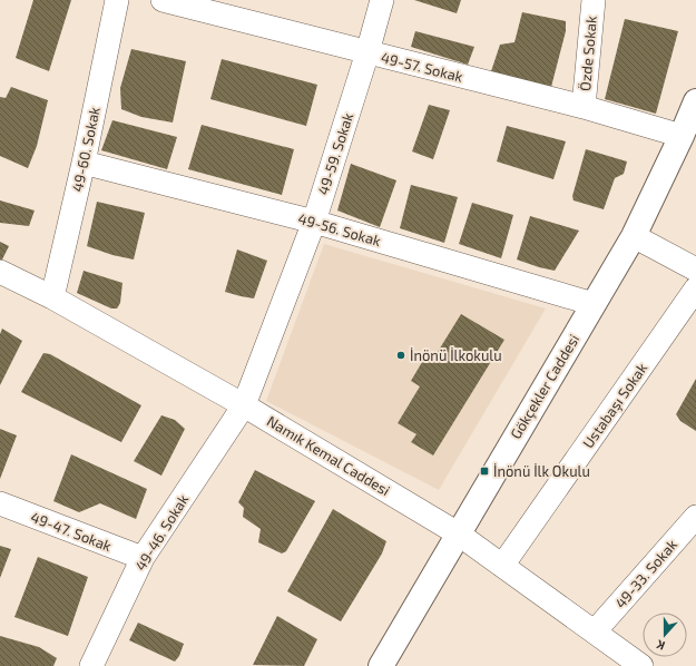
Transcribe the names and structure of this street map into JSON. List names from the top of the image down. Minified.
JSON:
{"streets":{"main road":["Gökçekler Caddesi"],"street":["Özde Sokak","49-57. Sokak","49-60. Sokak","49-59. Sokak","49-56. Sokak","Ustabaşı Sokak","Namık Kemal Caddesi","49-47. Sokak","49-46. Sokak","49-33. Sokak"]},"crossings":[["Özde Sokak","49-57. Sokak"],["49-57. Sokak","49-59. Sokak"],["49-57. Sokak","Gökçekler Caddesi"],["49-60. Sokak","49-56. Sokak"],["49-60. Sokak","Namık Kemal Caddesi"],["49-59. Sokak","49-56. Sokak"],["49-59. Sokak","Namık Kemal Caddesi"],["49-59. Sokak","49-46. Sokak"],["49-56. Sokak","Gökçekler Caddesi"],["Gökçekler Caddesi","Namık Kemal Caddesi"],["Ustabaşı Sokak","Namık Kemal Caddesi"],["Namık Kemal Caddesi","49-46. Sokak"],["Namık Kemal Caddesi","49-33. Sokak"],["49-47. Sokak","49-46. Sokak"]],"places":{"other":["İnönü İlkokulu"],"transit":["İnönü İlk Okulu"]},"north":"bottom"}
